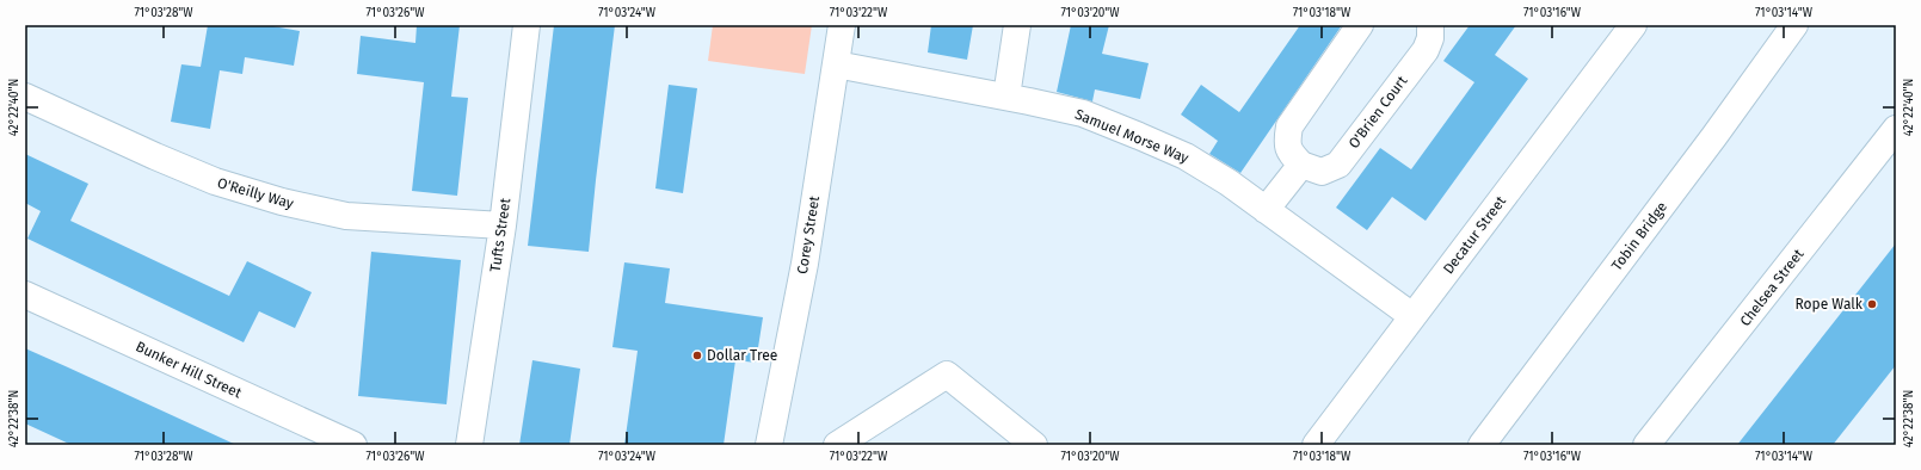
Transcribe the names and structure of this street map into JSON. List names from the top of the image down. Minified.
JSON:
{"streets":{"main road":["O'Brien Court","Samuel Morse Way","O'Reilly Way","Tufts Street","Corey Street","Decatur Street","Tobin Bridge","Chelsea Street","Bunker Hill Street"]},"crossings":[["Samuel Morse Way","Corey Street"],["Samuel Morse Way","Decatur Street"],["O'Reilly Way","Tufts Street"]],"places":["Rope Walk","Dollar Tree"],"coordinates":["71°03'28\"W","71°03'26\"W","71°03'24\"W","71°03'22\"W","71°03'20\"W","71°03'18\"W","71°03'16\"W","71°03'14\"W","42°22'40\"N","42°22'38\"N"]}
